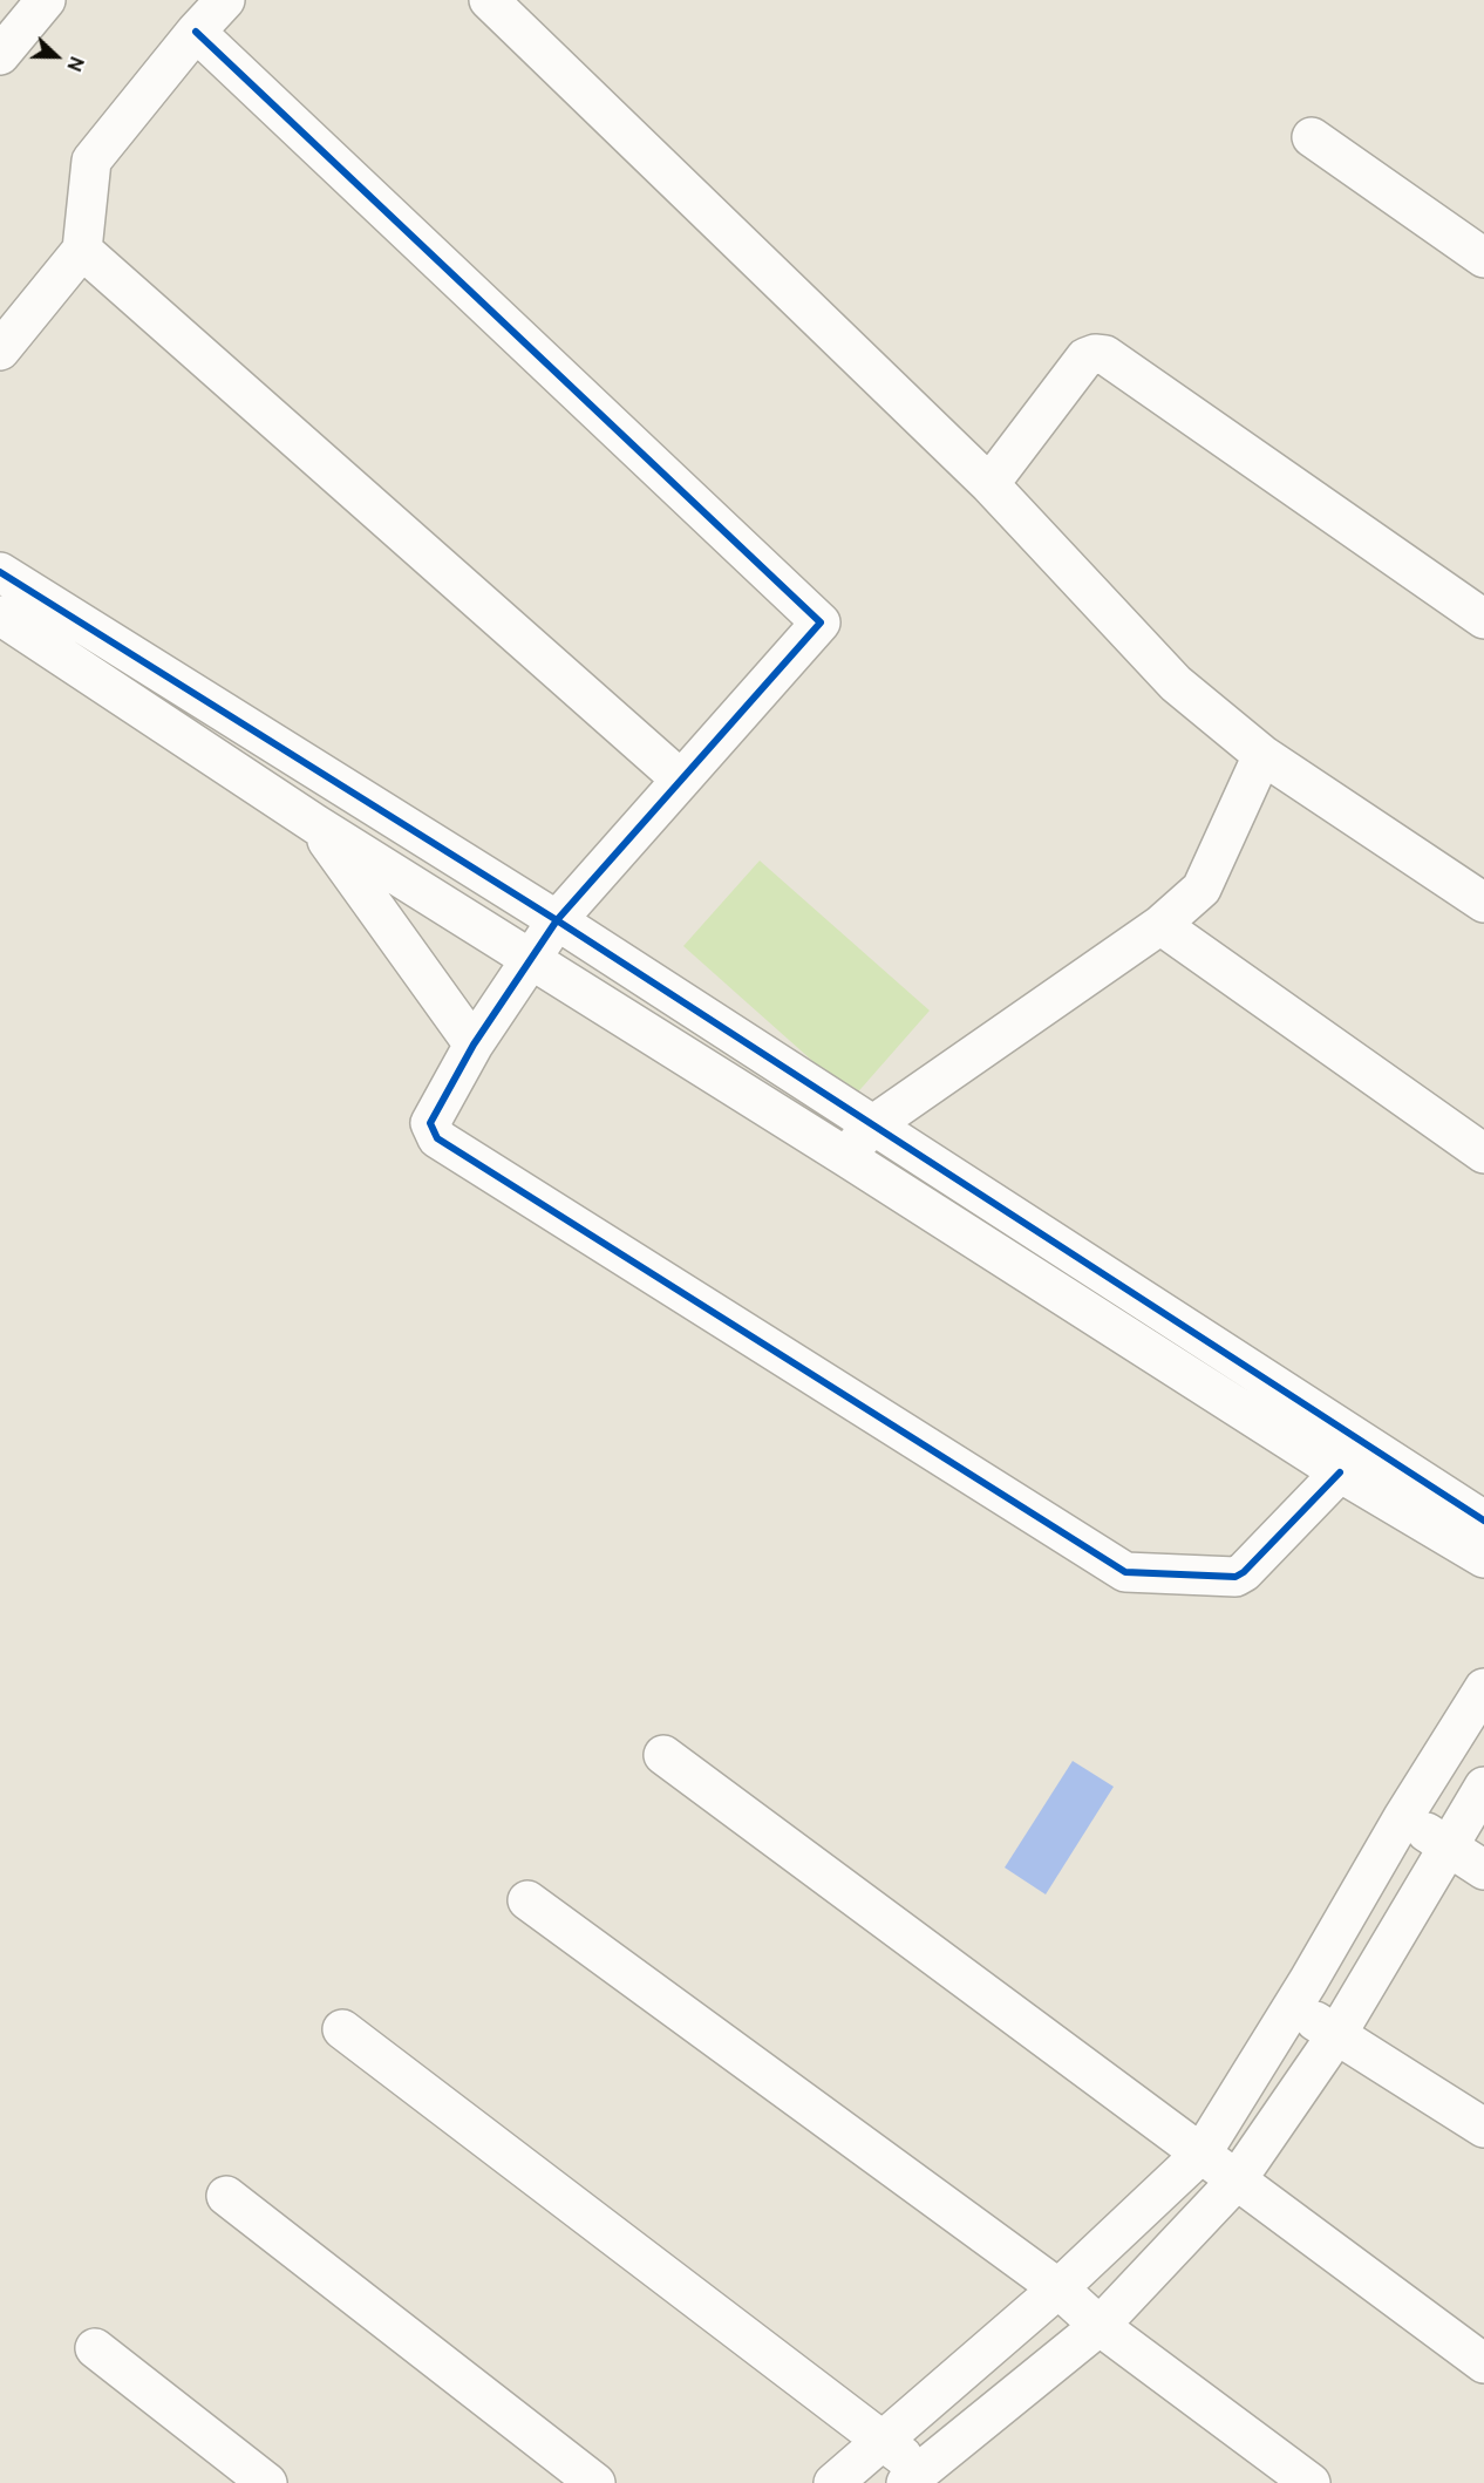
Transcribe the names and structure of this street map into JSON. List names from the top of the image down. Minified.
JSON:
{"north":"right"}
